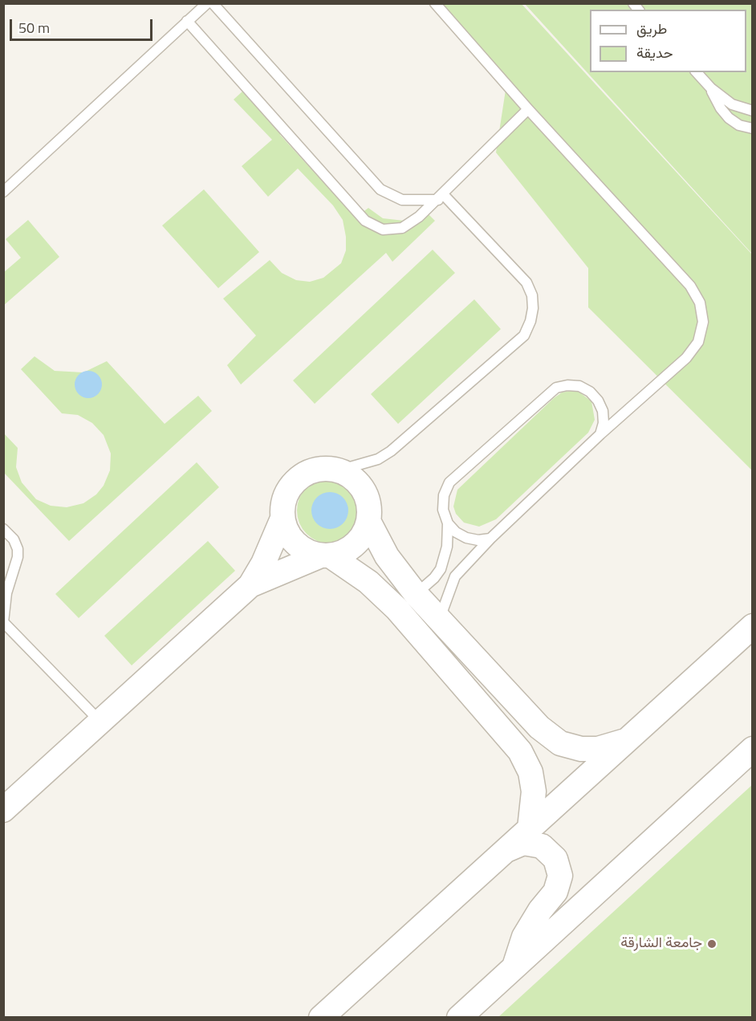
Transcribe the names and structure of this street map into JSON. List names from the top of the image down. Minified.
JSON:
{"places":["جامعة الشارقة"],"legend":["طريق","حديقة"],"scale_bar":"50 m"}
